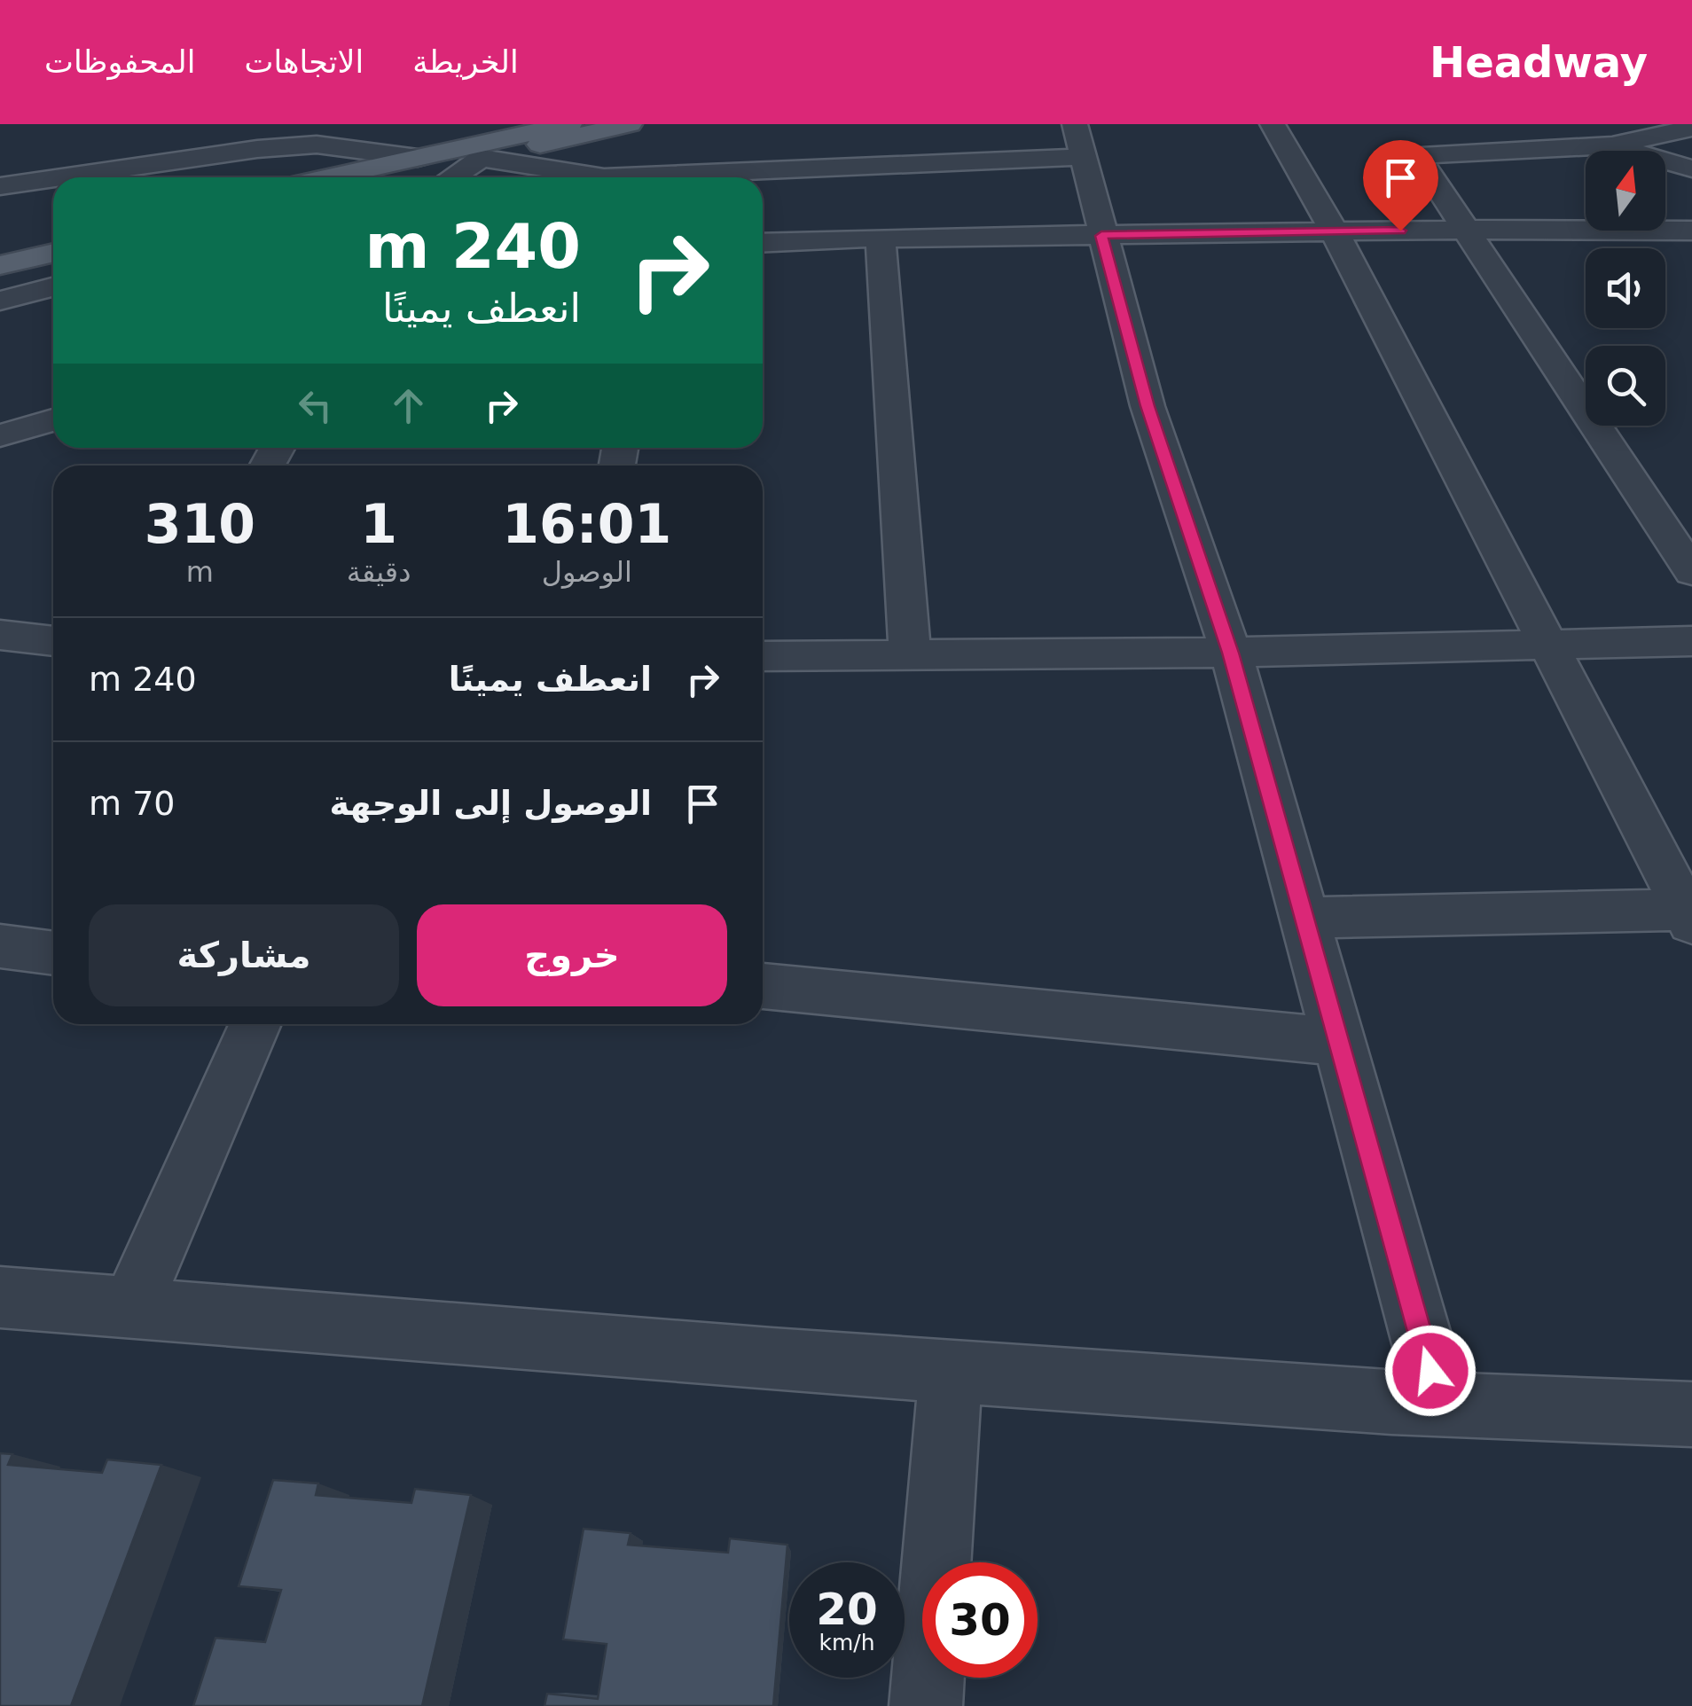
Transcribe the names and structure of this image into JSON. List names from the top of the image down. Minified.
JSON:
{"north":"top","page":{"header":"Headway","nav":["الخريطة","الاتجاهات","المحفوظات"],"turn":["240 m","انعطف يمينًا"],"eta":["16:01","الوصول","1","دقيقة","310","m"],"list":[{"name":"انعطف يمينًا","value":"240 m"},{"name":"الوصول إلى الوجهة","value":"70 m"}],"buttons":["خروج","مشاركة"],"speed":"20 km/h","limit":"30"}}
